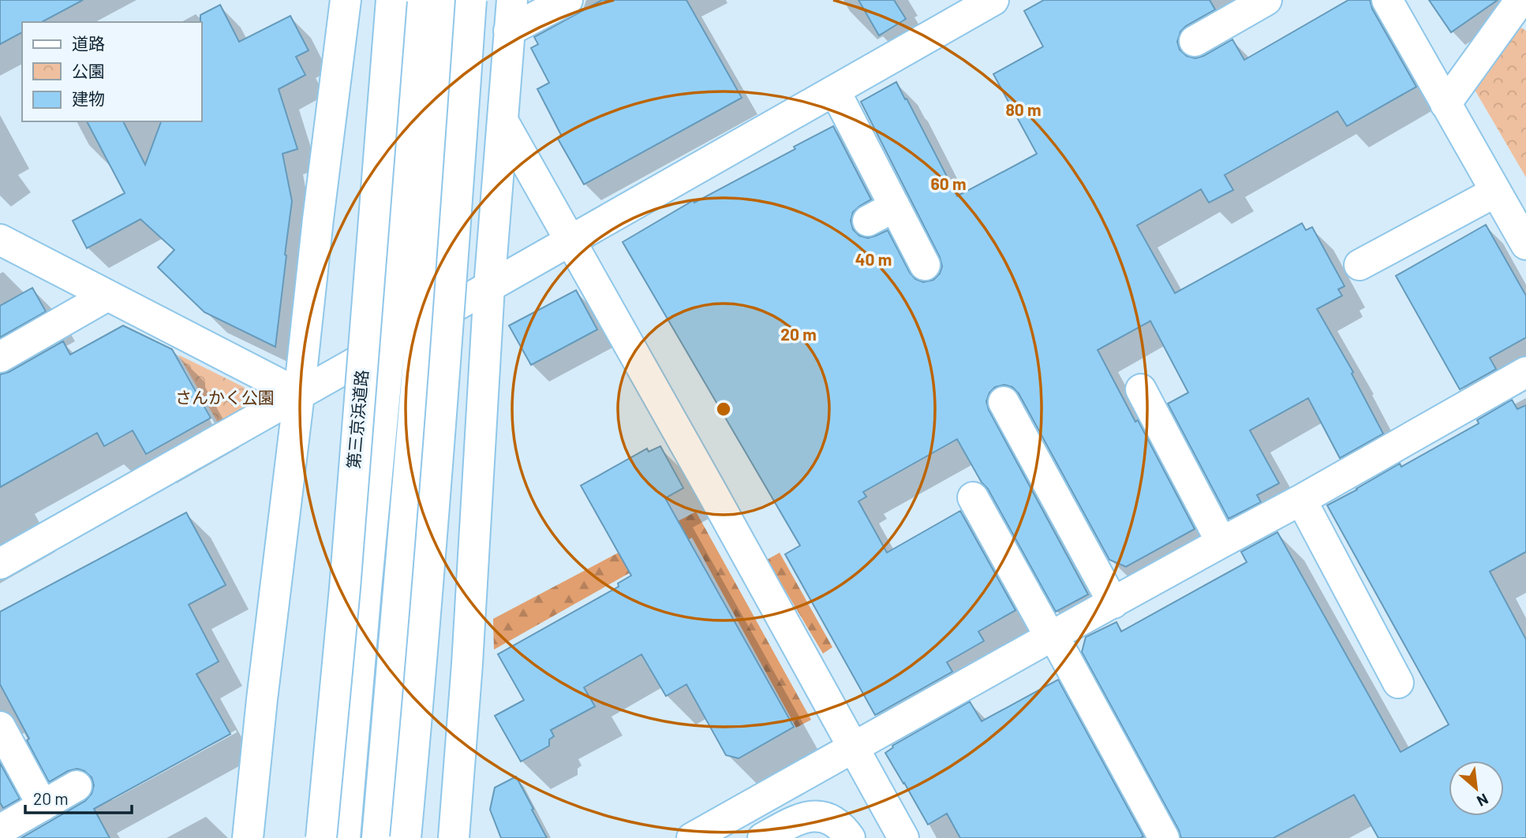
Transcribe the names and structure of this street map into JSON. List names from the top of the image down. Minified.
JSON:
{"streets":{"main road":["第三京浜道路"]},"parks":["さんかく公園"],"legend":["道路","公園","建物"],"scale_bar":"20 m","north":"bottom right","rings":["80 m","60 m","40 m","20 m"]}
